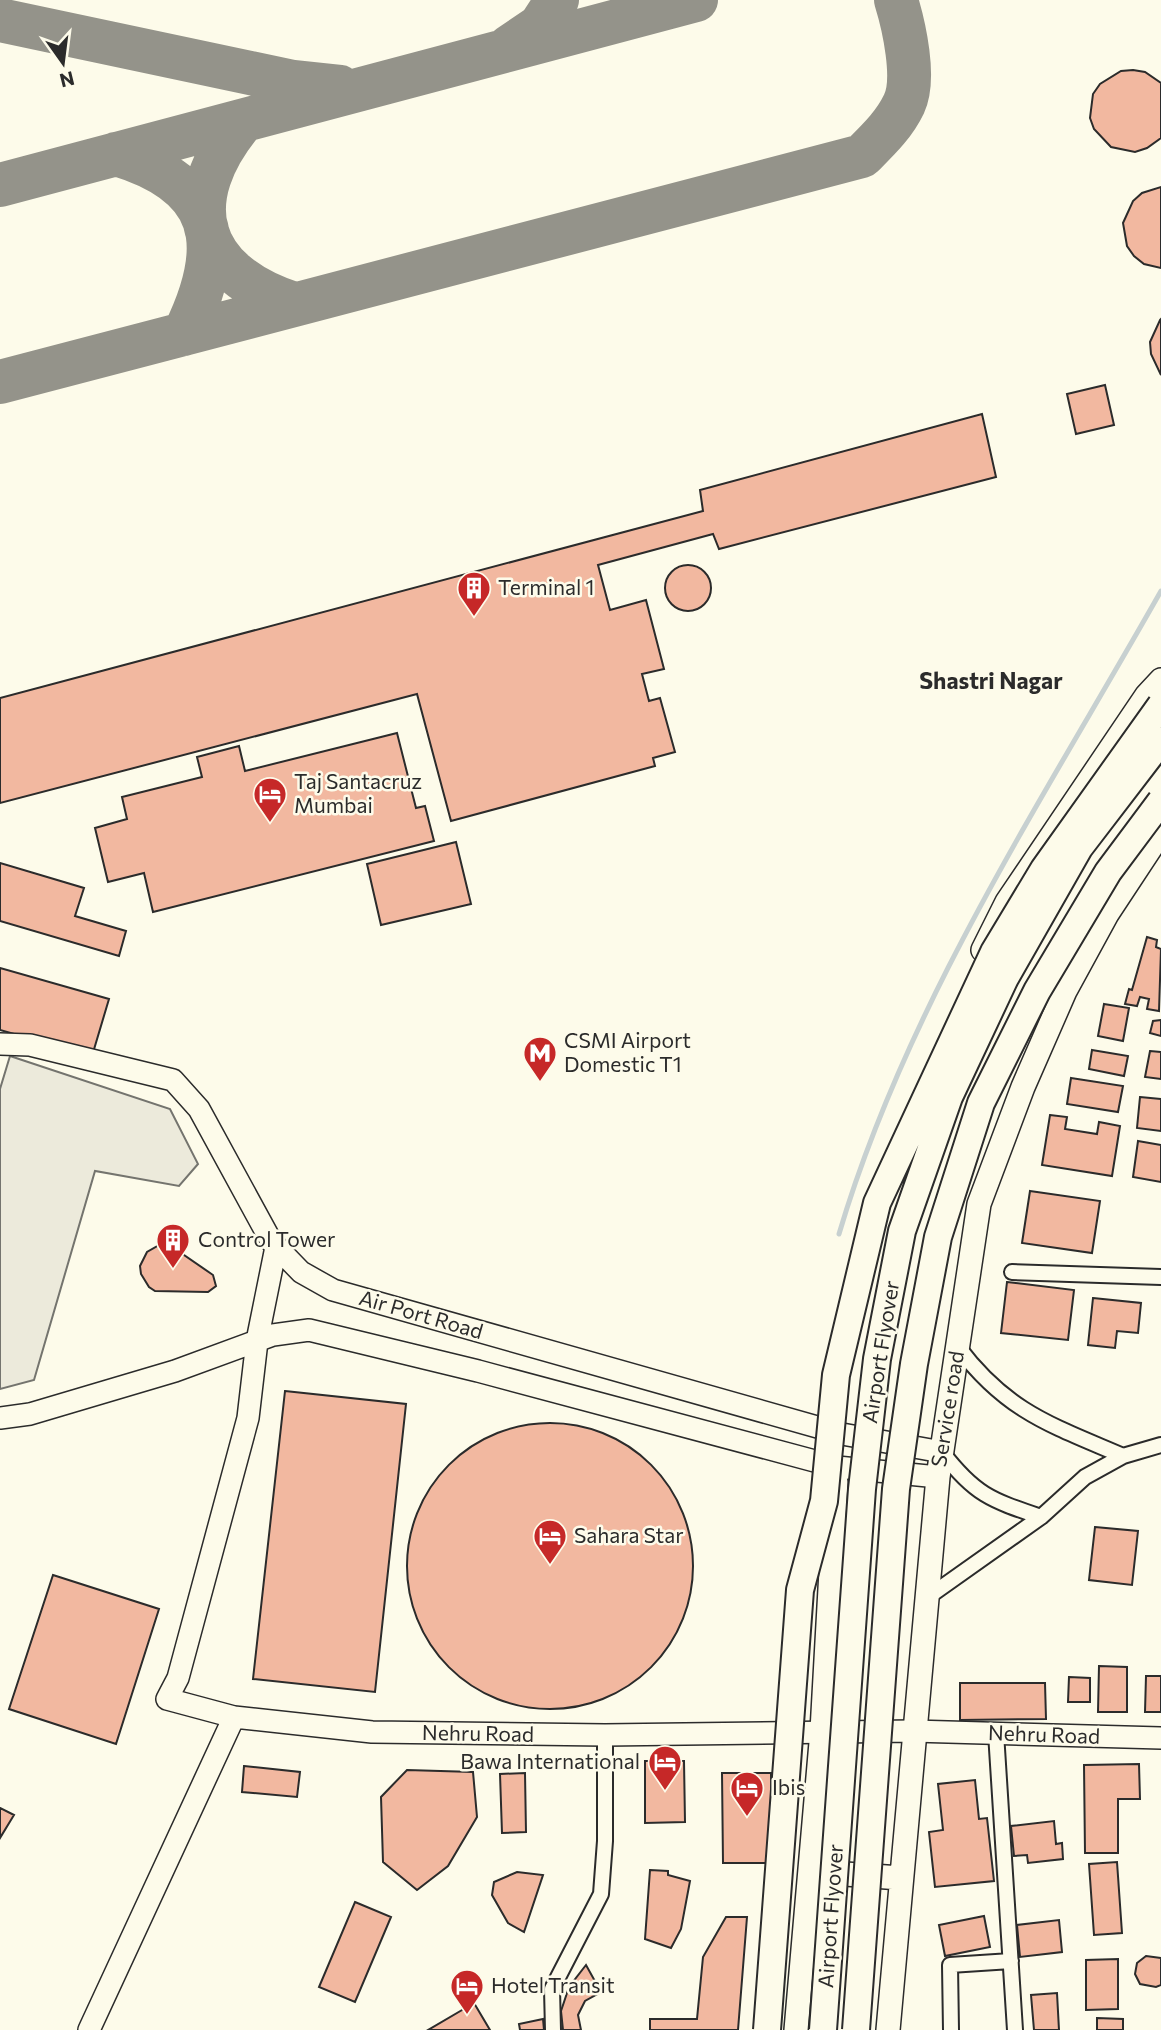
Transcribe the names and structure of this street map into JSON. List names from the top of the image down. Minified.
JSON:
{"streets":{"highway":["Airport Flyover"],"main road":["Service road"],"street":["Air Port Road","Nehru Road"]},"crossings":[["Air Port Road","Service road"],["Air Port Road","Nehru Road"],["Service road","Nehru Road"]],"districts":["Shastri Nagar"],"places":{"building":["Terminal 1","Control Tower"],"hotel":["Taj Santacruz Mumbai","Sahara Star","Bawa International","Ibis","Hotel Transit"],"metro station":["CSMI Airport Domestic T1"]},"north":"bottom"}
